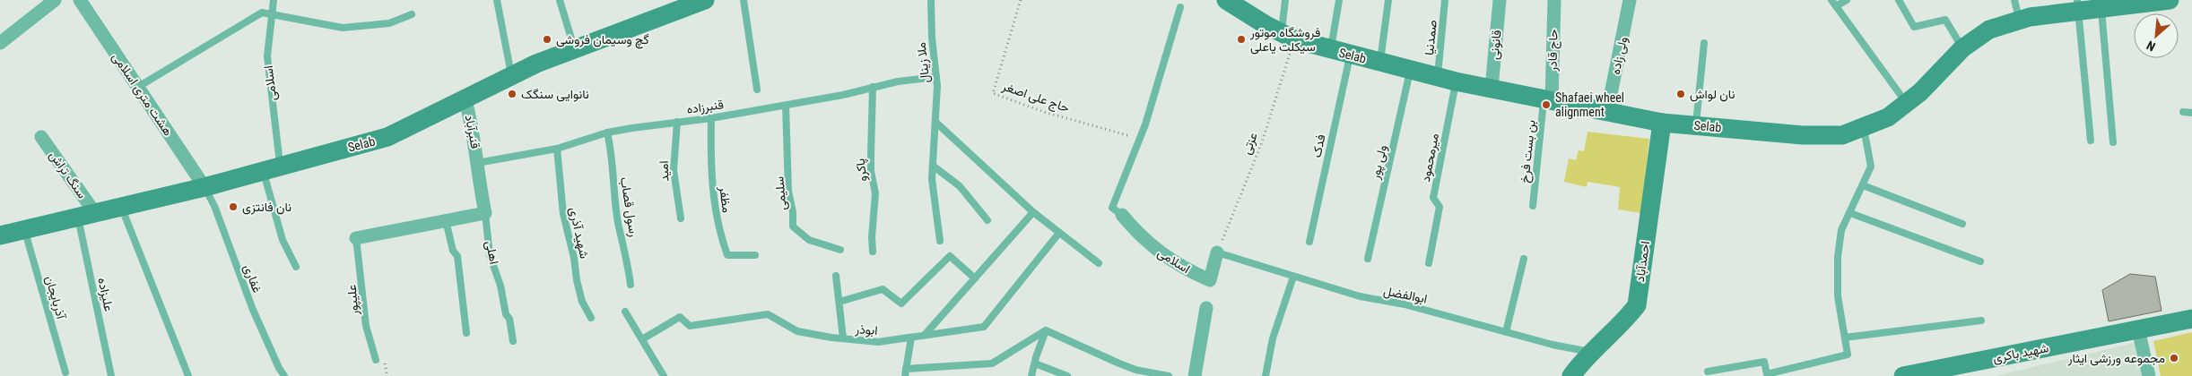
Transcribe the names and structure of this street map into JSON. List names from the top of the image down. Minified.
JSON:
{"streets":{"street":["قانونی","حاج قادر","Selab","ولی زاده","اسلامی","هشت متری اسلامی","قنبرآباد","سنگ تراش","اهلی","احمدآباد","شهید باکری"],"lane":["صمدنیا","ملا زینال","قنبرزاده","فدک","بن بست فرخ","میرمحمود","ولی پور","پاکرو","امید","سلیمی","مظفر","رسول قصاب","شهید آذری","غفاری","علیزاده","ابوالفضل","آذربایجان","علیپور","ابوذر"],"path":["حاج علی اصغر","عزتی"]},"crossings":[["صمدنیا","Selab"],["صمدنیا","میرمحمود"],["قانونی","Selab"],["حاج قادر","Selab"],["حاج قادر","بن بست فرخ"],["Selab","ولی زاده"],["Selab","اسلامی"],["Selab","هشت متری اسلامی"],["Selab","قنبرآباد"],["Selab","عزتی"],["Selab","فدک"],["Selab","بن بست فرخ"],["Selab","میرمحمود"],["Selab","ولی پور"],["Selab","سنگ تراش"],["Selab","احمدآباد"],["Selab","غفاری"],["Selab","علیزاده"],["Selab","آذربایجان"],["ملا زینال","قنبرزاده"],["اسلامی","عزتی"],["اسلامی","ابوالفضل"],["هشت متری اسلامی","غفاری"],["قنبرزاده","قنبرآباد"],["قنبرزاده","پاکرو"],["قنبرزاده","امید"],["قنبرزاده","سلیمی"],["قنبرزاده","مظفر"],["قنبرزاده","رسول قصاب"],["قنبرزاده","شهید آذری"],["قنبرزاده","اهلی"],["قنبرآباد","اهلی"],["عزتی","ابوالفضل"],["سنگ تراش","علیزاده"],["احمدآباد","ابوالفضل"]],"places":["گچ وسیمان فروشی","فروشگاه موتور سیکلت یاعلی","نانوایی سنگک","نان لواش","Shafaei wheel alignment","نان فانتزی","مجموعه ورزشی ایثار"],"north":"bottom left"}
